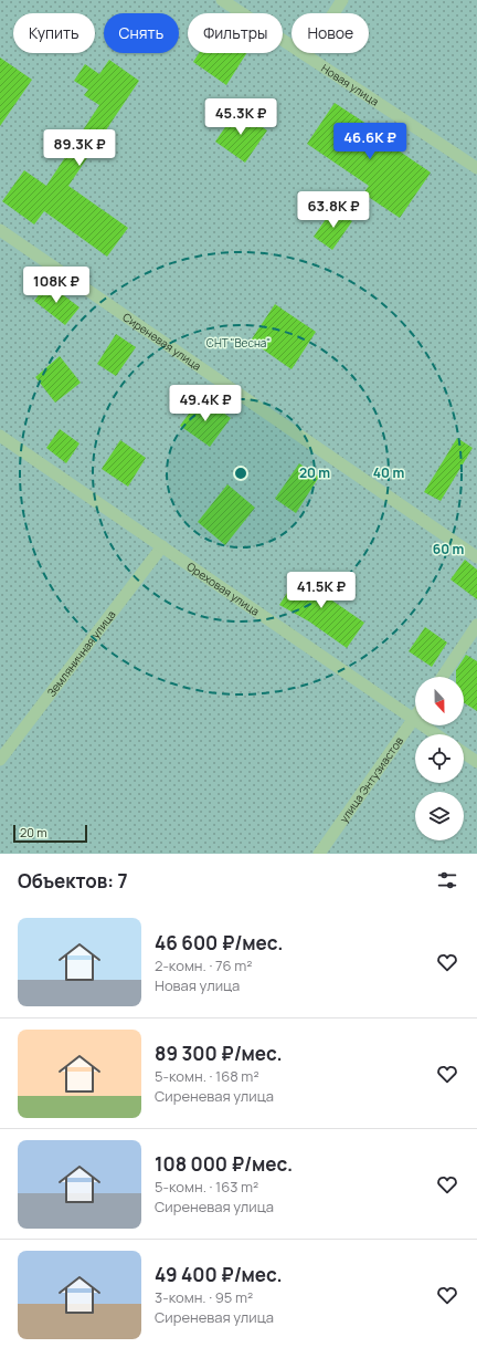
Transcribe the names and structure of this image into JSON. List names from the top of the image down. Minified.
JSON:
{"streets":{"street":["Новая улица","Сиреневая улица","Ореховая улица","Земляничная улица","улица Энтузиастов"]},"crossings":[["Ореховая улица","Земляничная улица"],["Ореховая улица","улица Энтузиастов"]],"parks":["СНТ \"Весна\""],"scale_bar":"20 m","north":"bottom","page":{"chip":["Купить","Снять","Фильтры","Новое"],"price":["45.3K ₽","46.6K ₽","89.3K ₽","63.8K ₽","108K ₽","49.4K ₽","41.5K ₽"],"scale":"20 m","heading":"Объектов: 7","list":[{"name":"46 600 ₽/мес.","note":"2-комн. · 76 m² · Новая улица"},{"name":"89 300 ₽/мес.","note":"5-комн. · 168 m² · Сиреневая улица"},{"name":"108 000 ₽/мес.","note":"5-комн. · 163 m² · Сиреневая улица"},{"name":"49 400 ₽/мес.","note":"3-комн. · 95 m² · Сиреневая улица"}]},"rings":["20 m","40 m","60 m"]}
